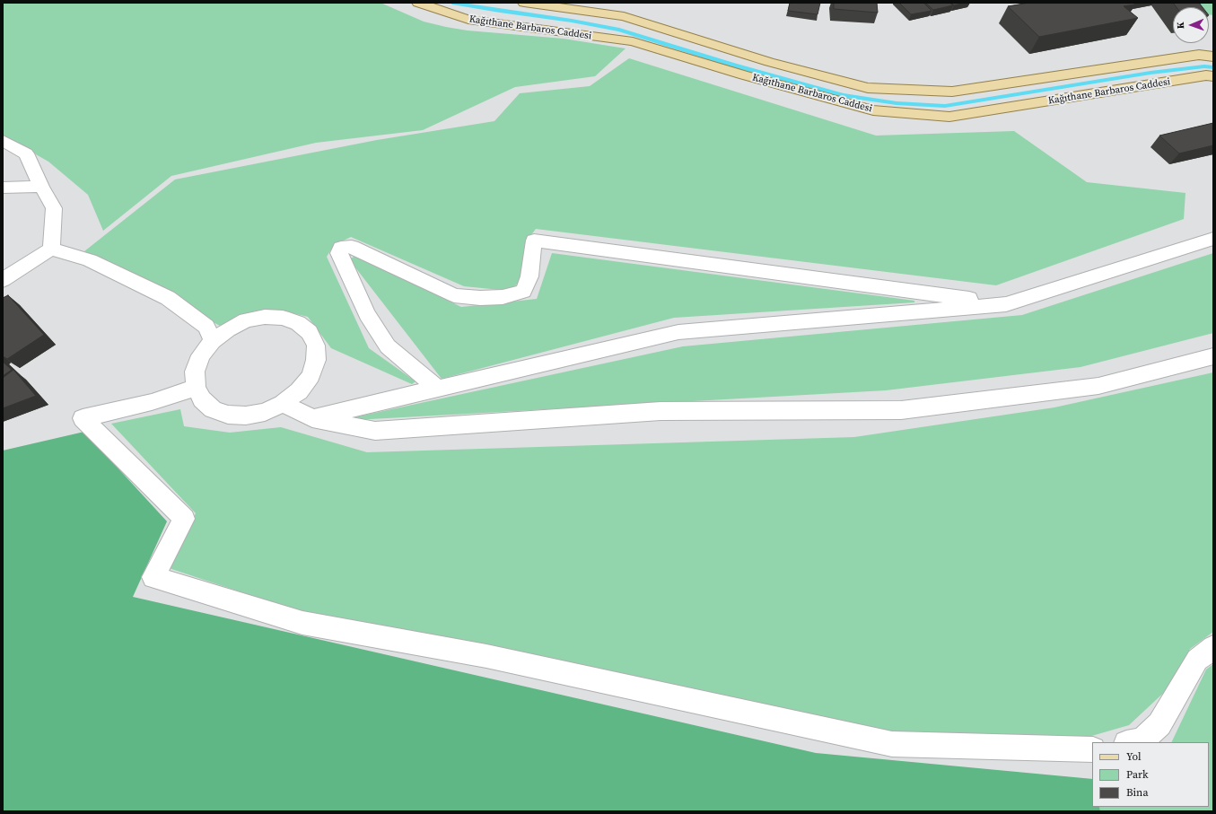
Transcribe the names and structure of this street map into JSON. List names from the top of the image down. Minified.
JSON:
{"streets":{"main road":["Kağıthane Barbaros Caddesi"]},"legend":["Yol","Park","Bina"],"north":"left"}
